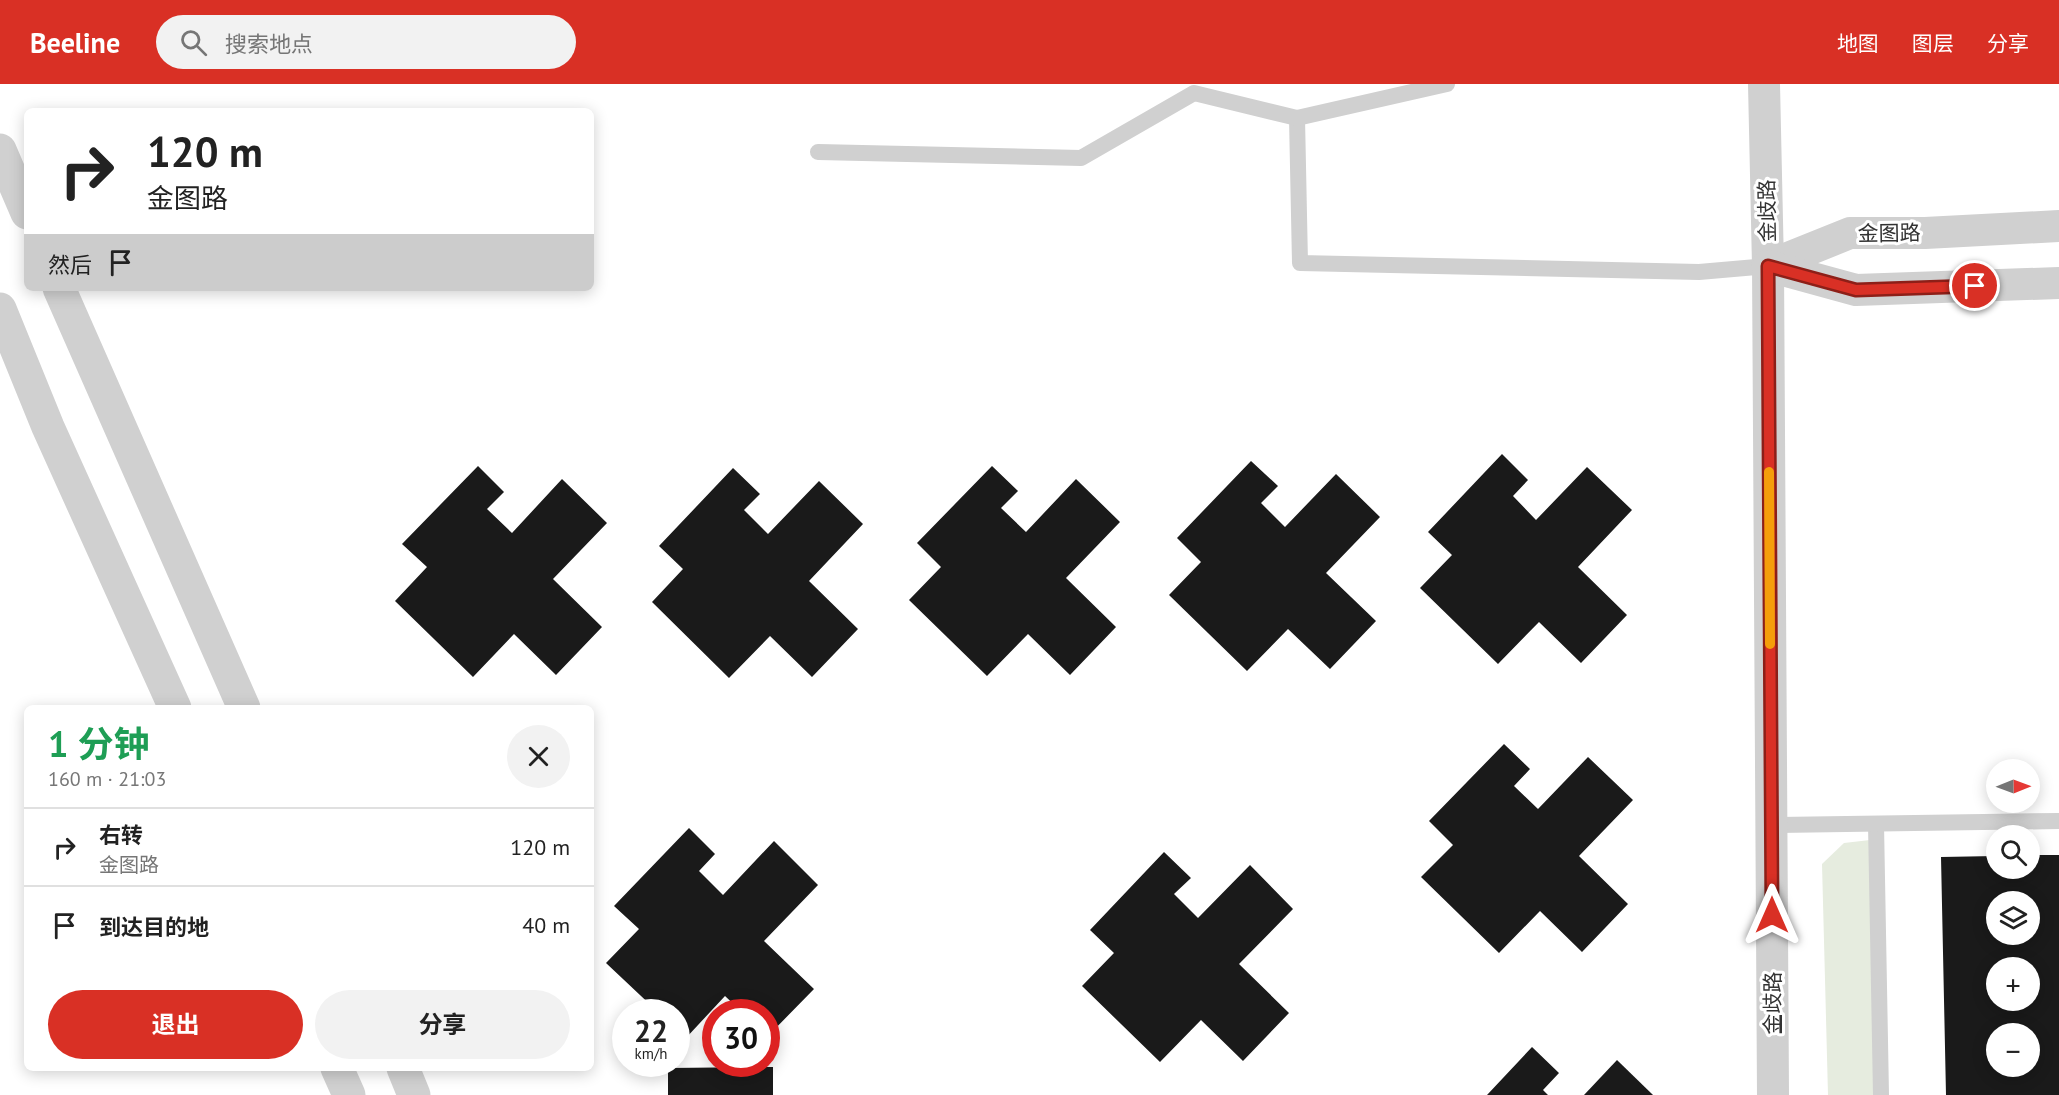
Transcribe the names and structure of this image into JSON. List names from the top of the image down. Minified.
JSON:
{"streets":{"street":["金歧路","金图路"]},"crossings":[["金歧路","金图路"]],"north":"right","page":{"header":"Beeline","search":"搜索地点","nav":["地图","图层","分享"],"turn":["120 m","金图路"],"then":"然后","heading":["1 分钟","160 m · 21:03"],"map_buttons":["+","−"],"list":[{"name":"右转","note":"金图路","value":"120 m"},{"name":"到达目的地","value":"40 m"}],"buttons":["退出","分享"],"speed":"22 km/h","limit":"30"}}
